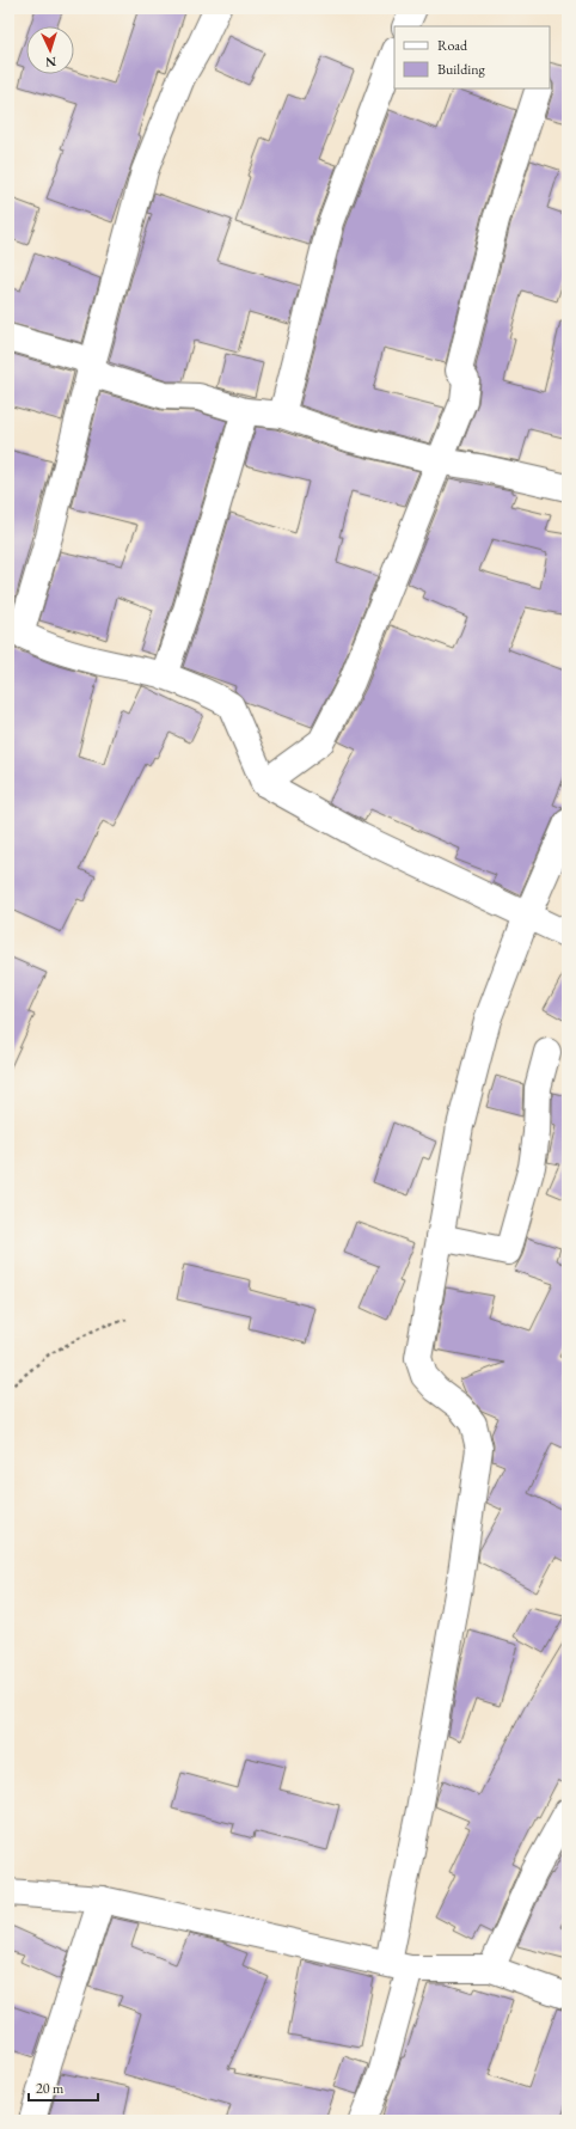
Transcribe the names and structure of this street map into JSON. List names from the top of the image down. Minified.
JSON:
{"legend":["Road","Building"],"scale_bar":"20 m","north":"bottom"}
